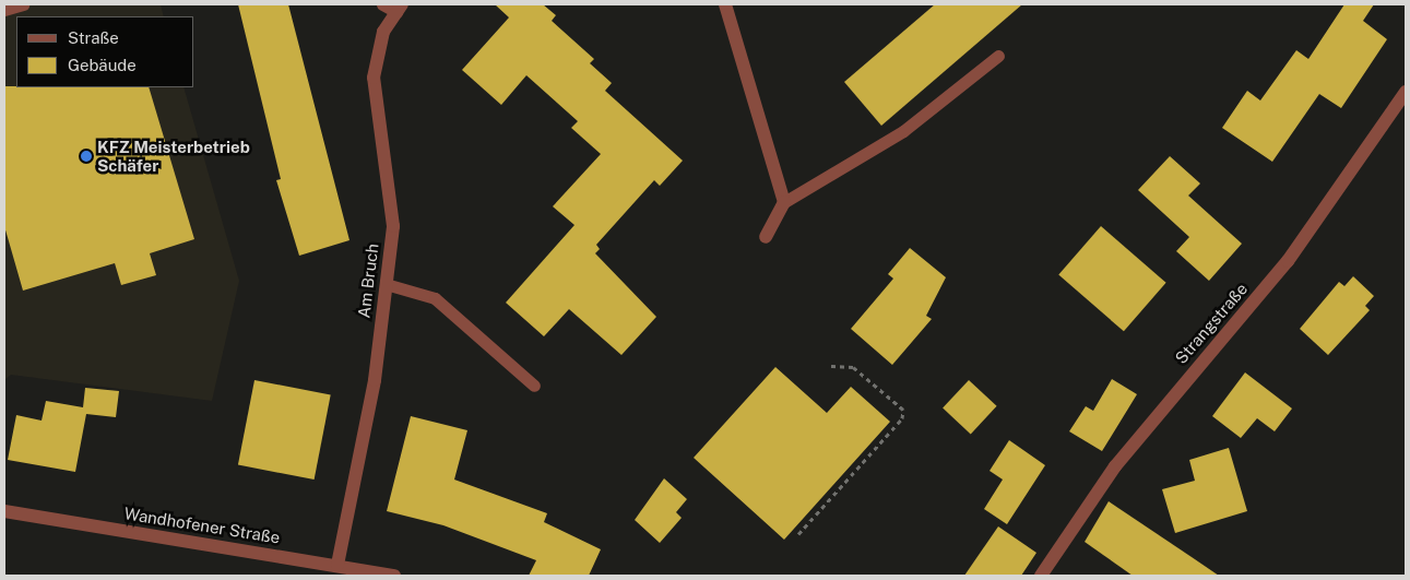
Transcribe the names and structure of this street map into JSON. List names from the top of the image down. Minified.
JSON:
{"streets":{"street":["Am Bruch","Strangstraße","Wandhofener Straße"]},"crossings":[["Am Bruch","Wandhofener Straße"]],"places":["KFZ Meisterbetrieb Schäfer"],"legend":["Straße","Gebäude"]}
